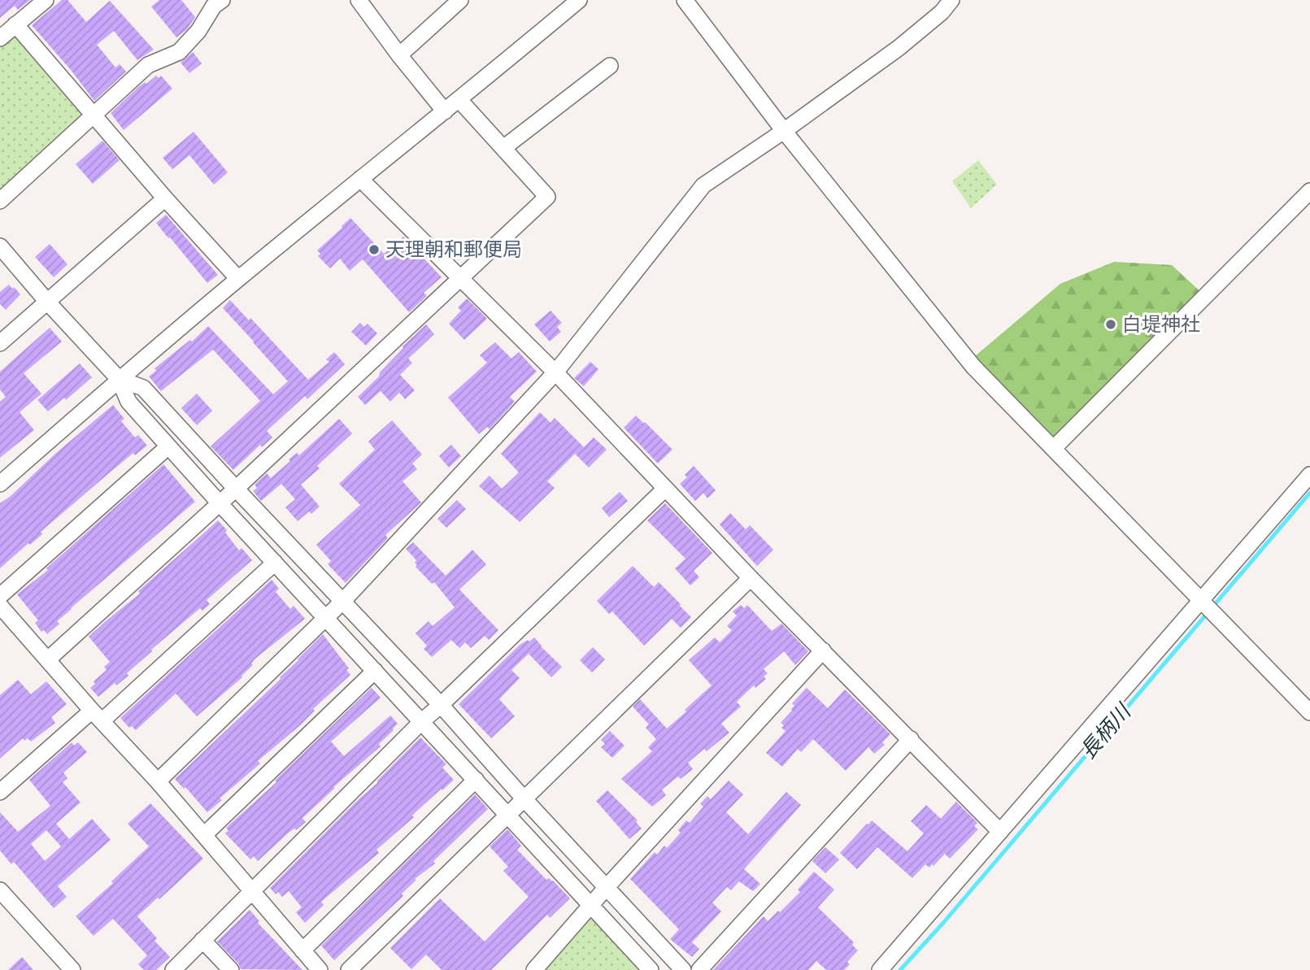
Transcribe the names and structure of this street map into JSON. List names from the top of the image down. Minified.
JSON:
{"water":["長柄川"],"places":["天理朝和郵便局","白堤神社"]}
